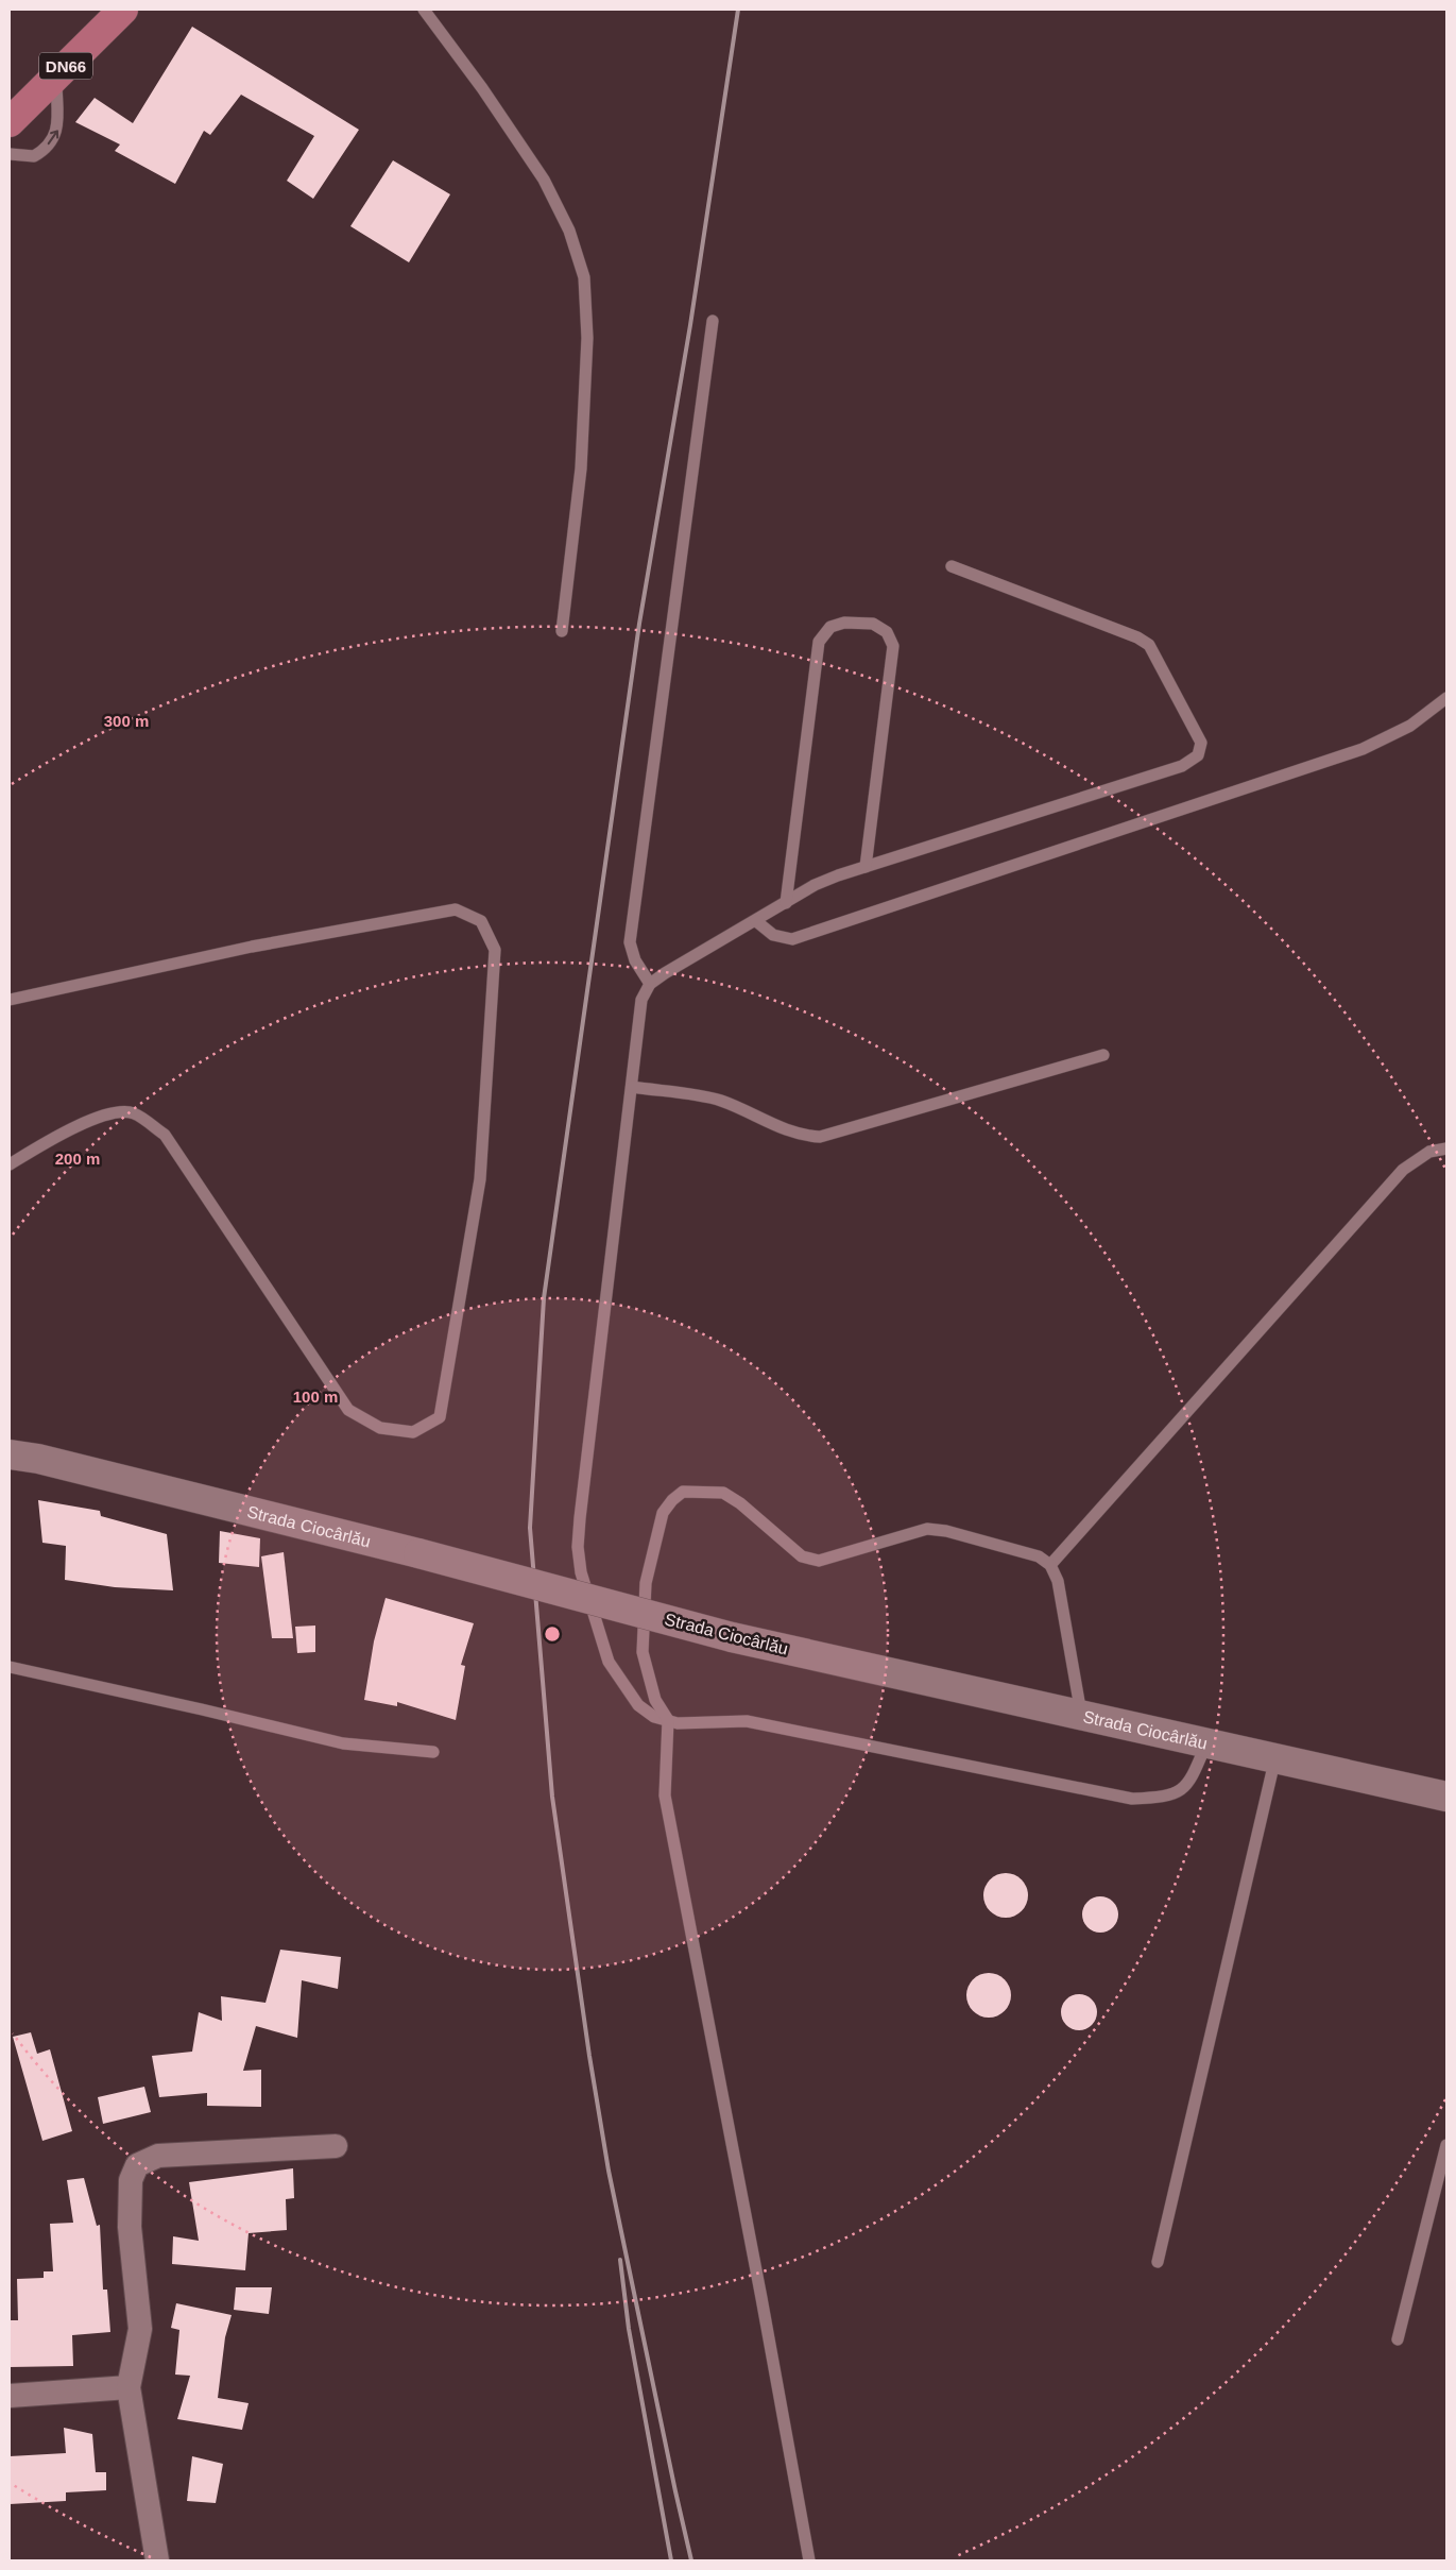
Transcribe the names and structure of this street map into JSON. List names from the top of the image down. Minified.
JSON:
{"streets":{"main road":["DN66","Strada Ciocârlău"]},"rings":["300 m","200 m","100 m"]}
